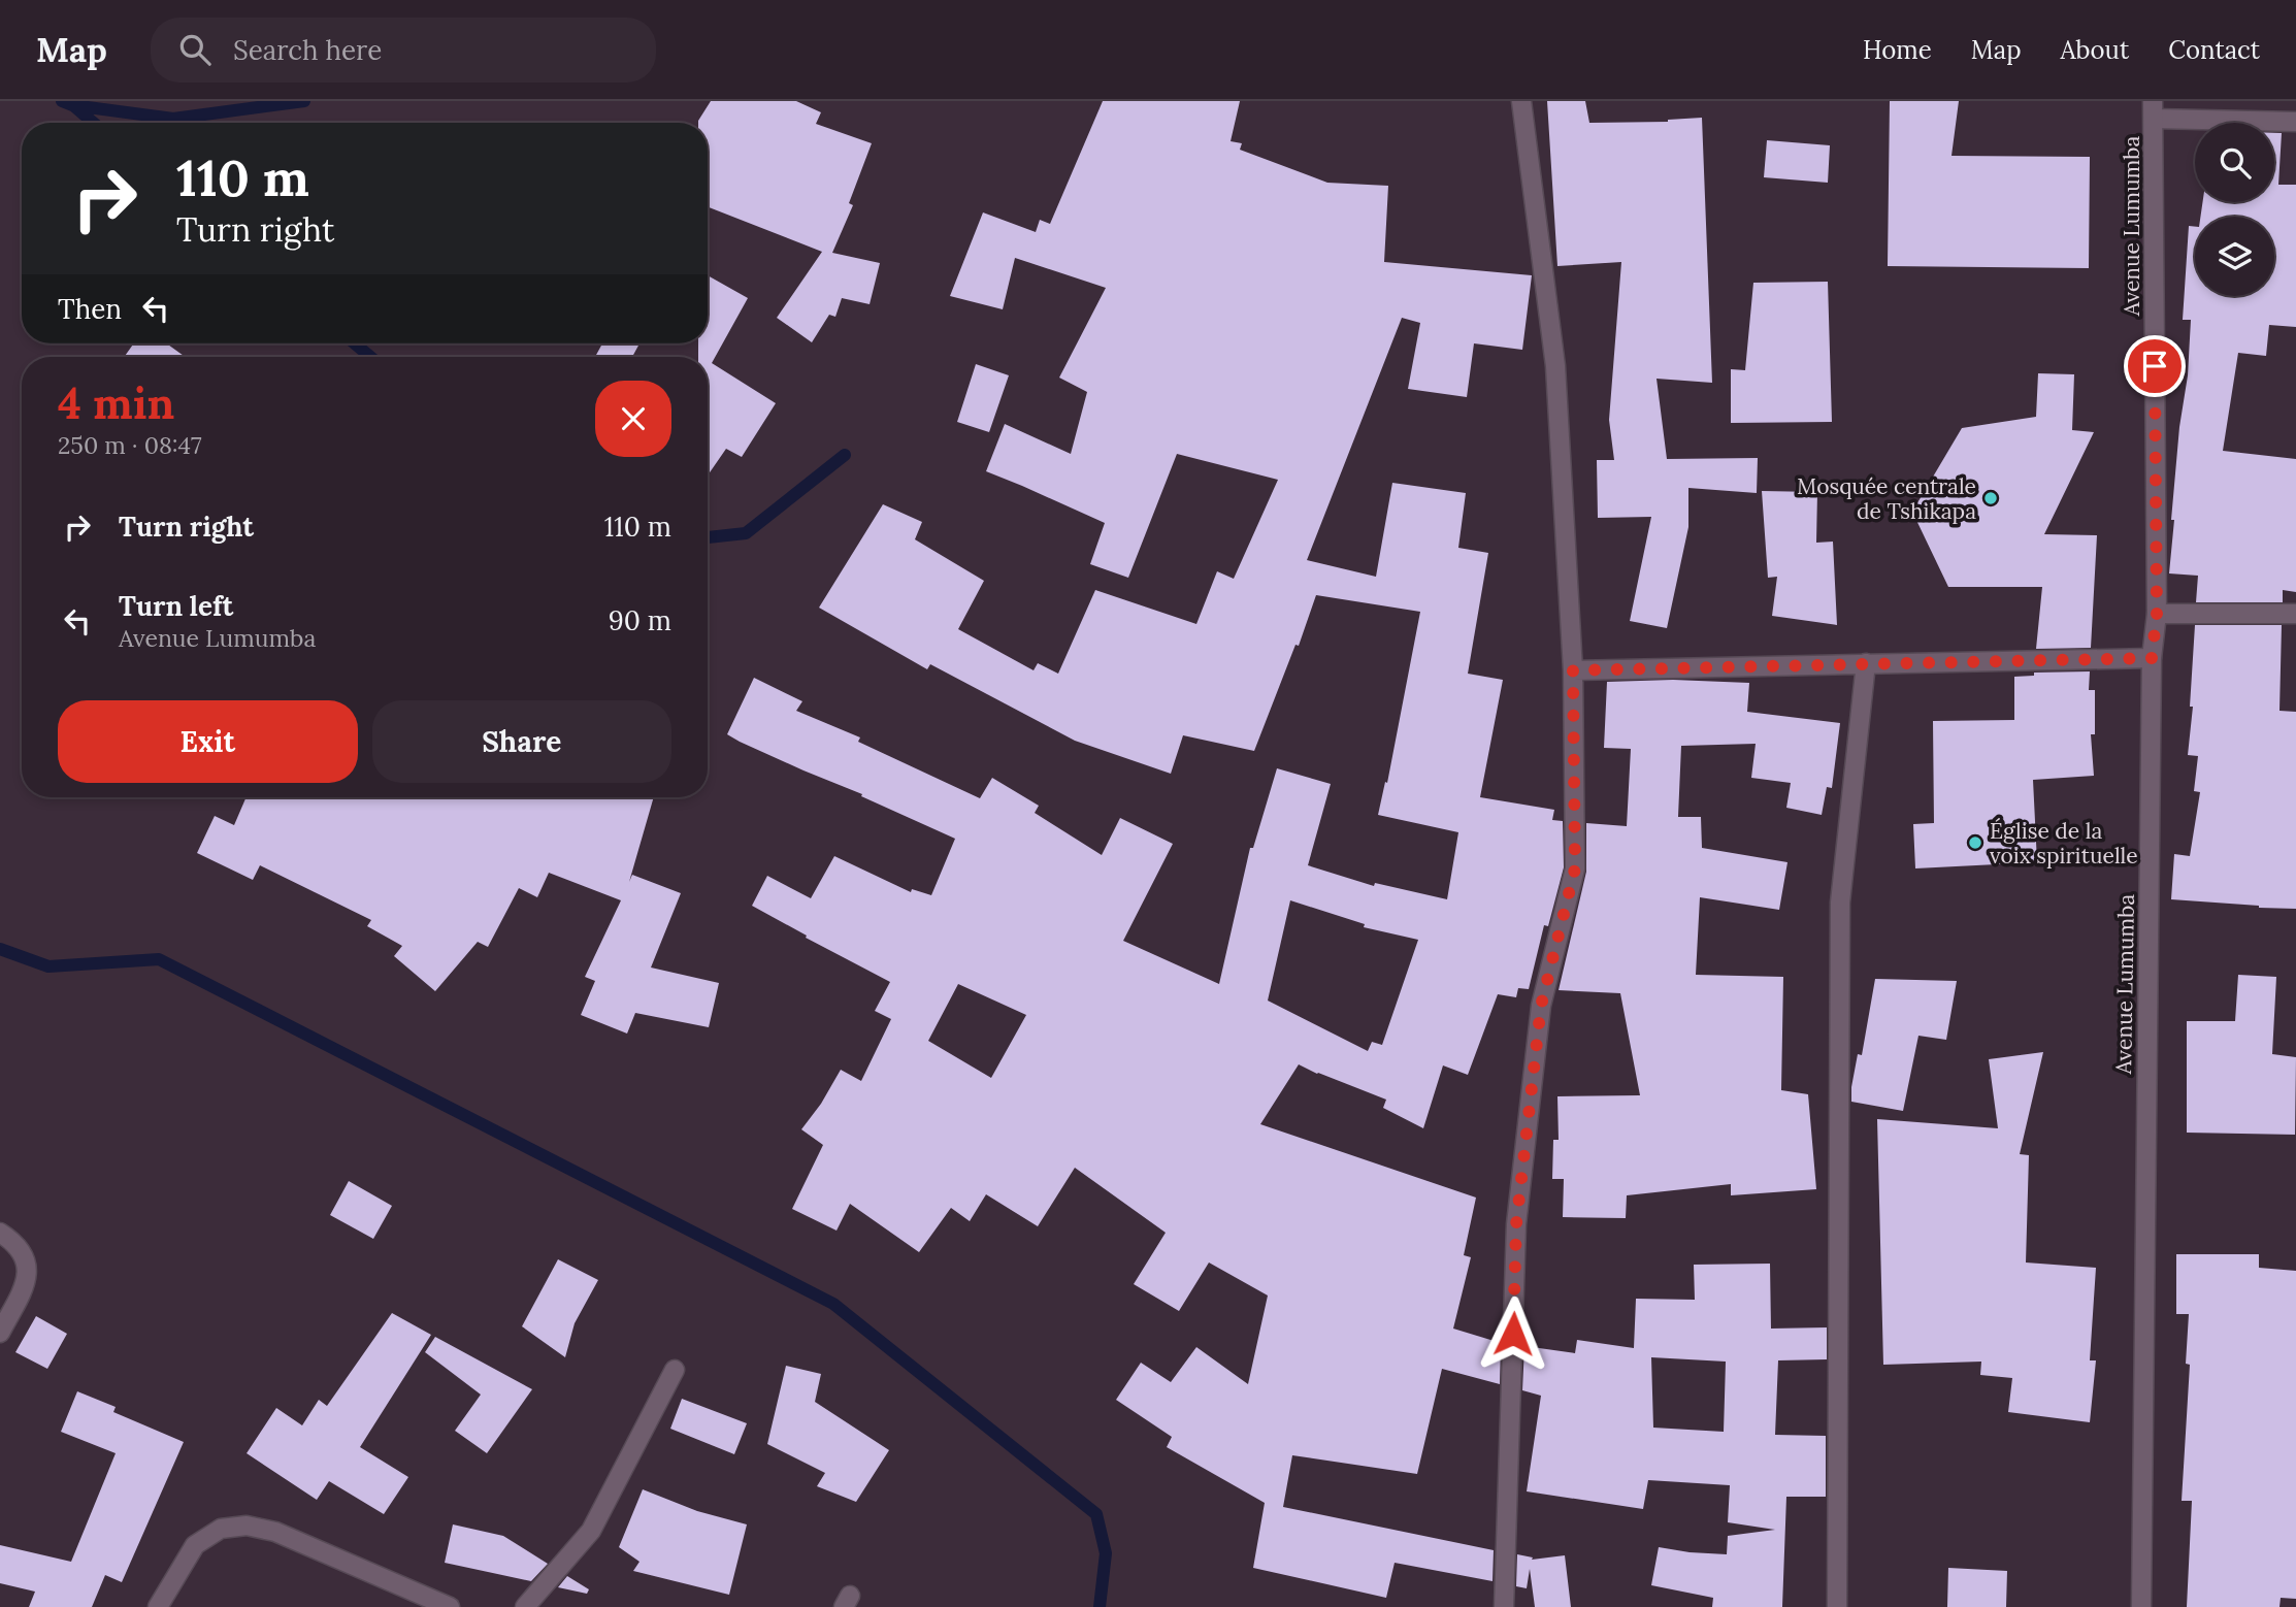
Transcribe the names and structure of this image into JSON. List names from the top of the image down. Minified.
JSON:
{"streets":{"street":["Avenue Lumumba"]},"places":["Mosquée centrale de Tshikapa","Église de la voix spirituelle"],"page":{"header":"Map","search":"Search here","nav":["Home","Map","About","Contact"],"turn":["110 m","Turn right"],"then":"Then","heading":["4 min","250 m · 08:47"],"list":[{"name":"Turn right","value":"110 m"},{"name":"Turn left","note":"Avenue Lumumba","value":"90 m"}],"buttons":["Exit","Share"]}}
